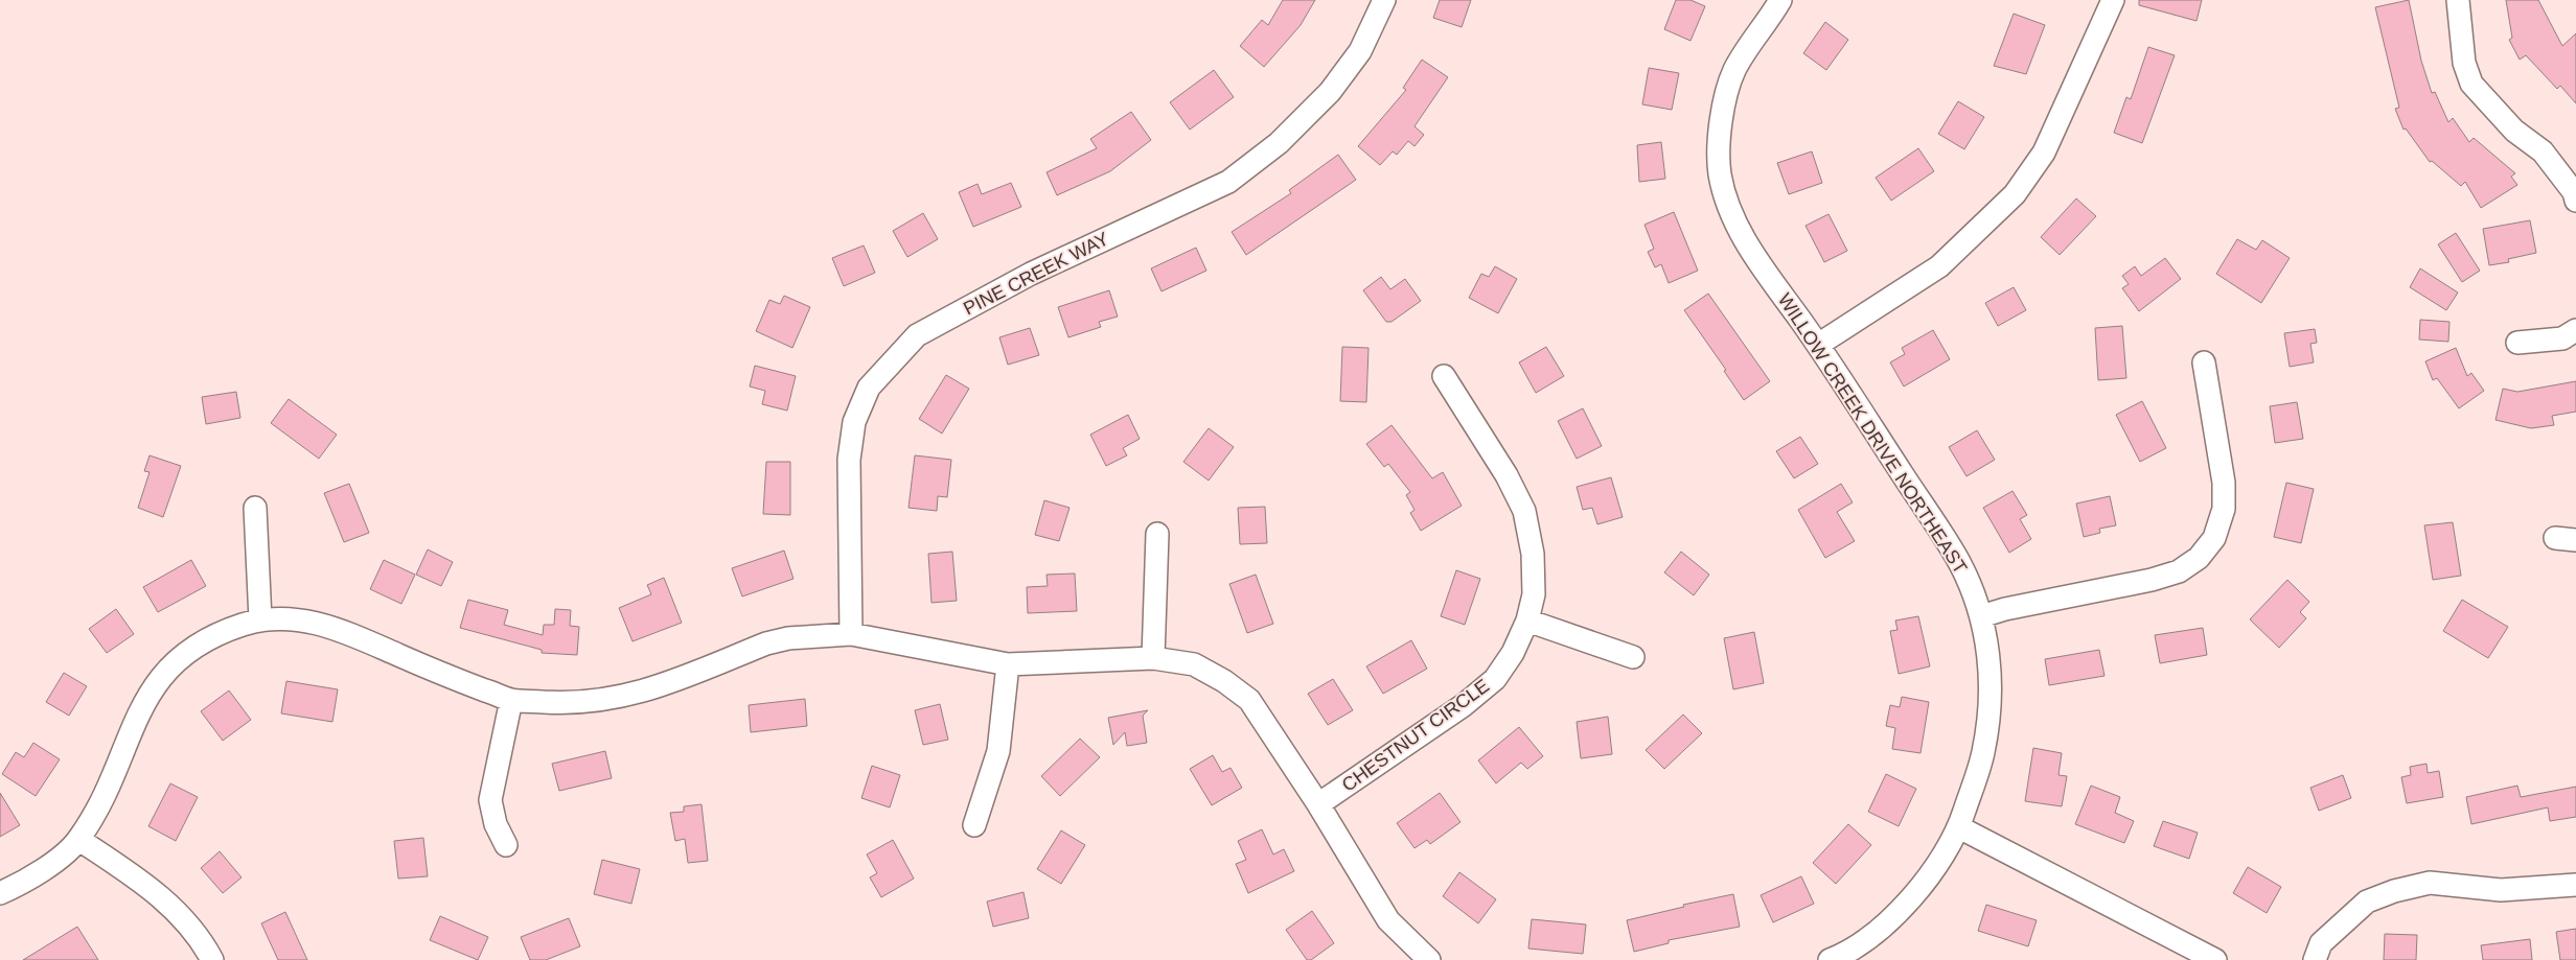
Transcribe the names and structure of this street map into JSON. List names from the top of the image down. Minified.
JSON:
{"streets":{"street":["PINE CREEK WAY","WILLOW CREEK DRIVE NORTHEAST","CHESTNUT CIRCLE"]}}
